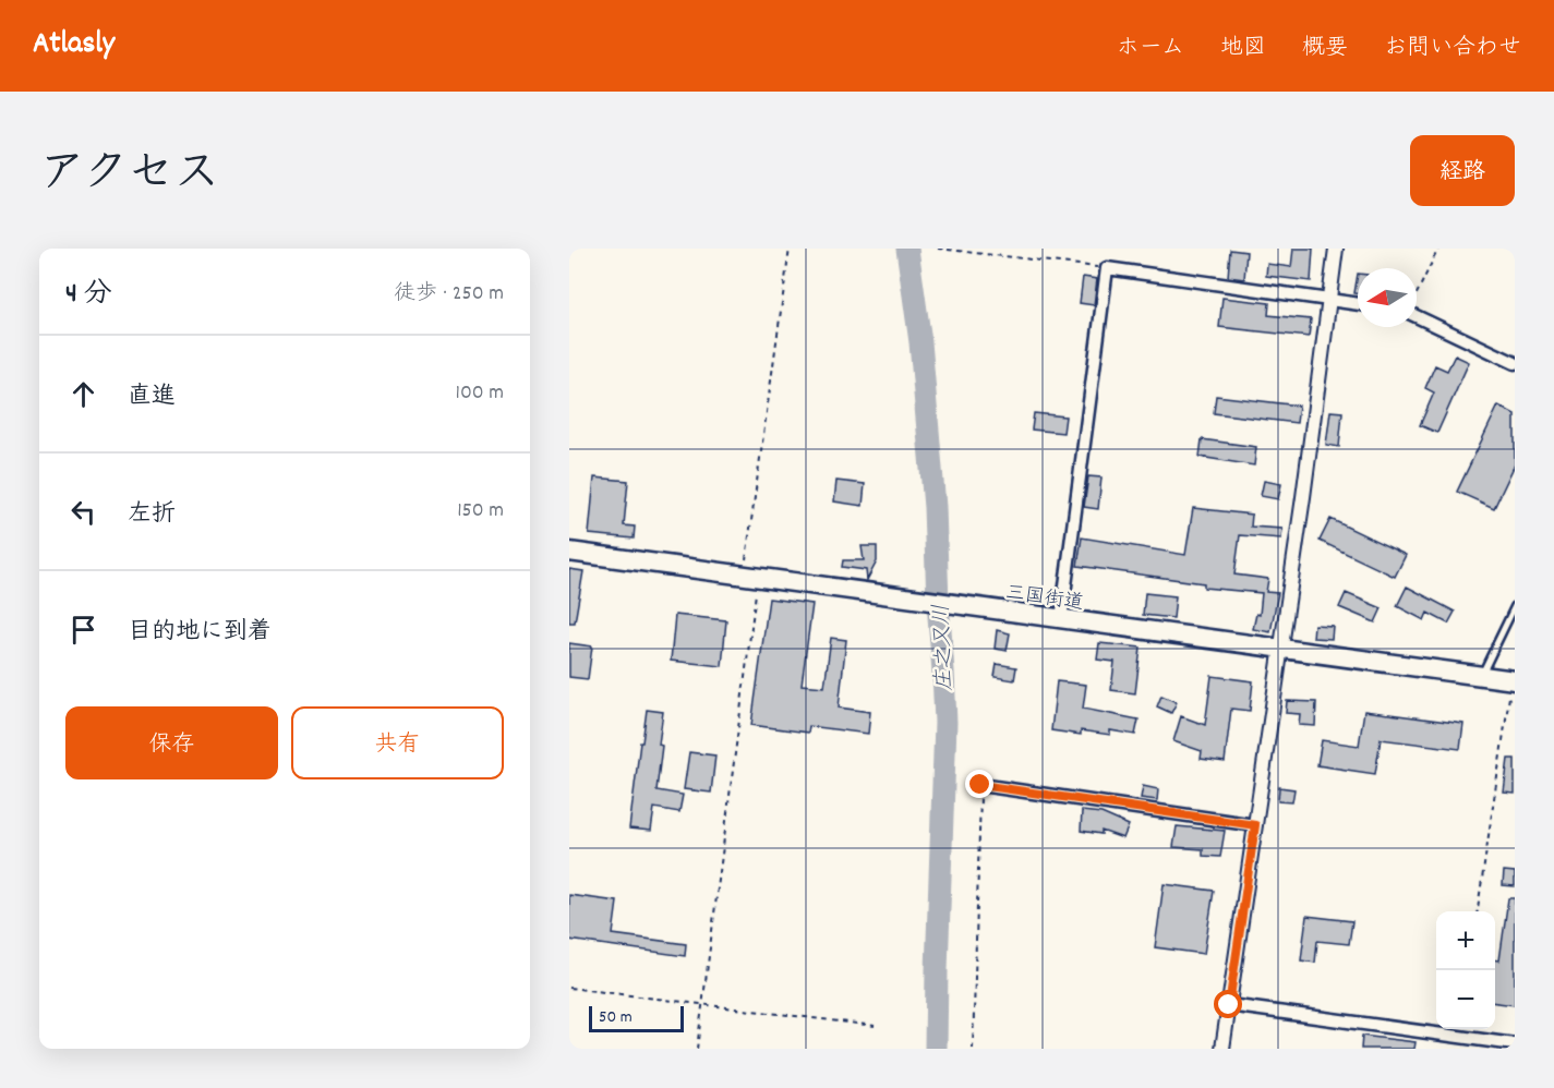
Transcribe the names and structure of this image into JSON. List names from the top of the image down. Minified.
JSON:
{"streets":{"highway":["三国街道"]},"water":["庄之又川"],"scale_bar":"50 m","north":"left","page":{"header":"Atlasly","nav":["ホーム","地図","概要","お問い合わせ"],"title":"アクセス","buttons":["経路",["保存","共有"]],"heading":["4 分","徒歩 · 250 m"],"list":[["直進","100 m"],["左折","150 m"],"目的地に到着"],"map_buttons":["+","−"],"scale":"50 m"}}
